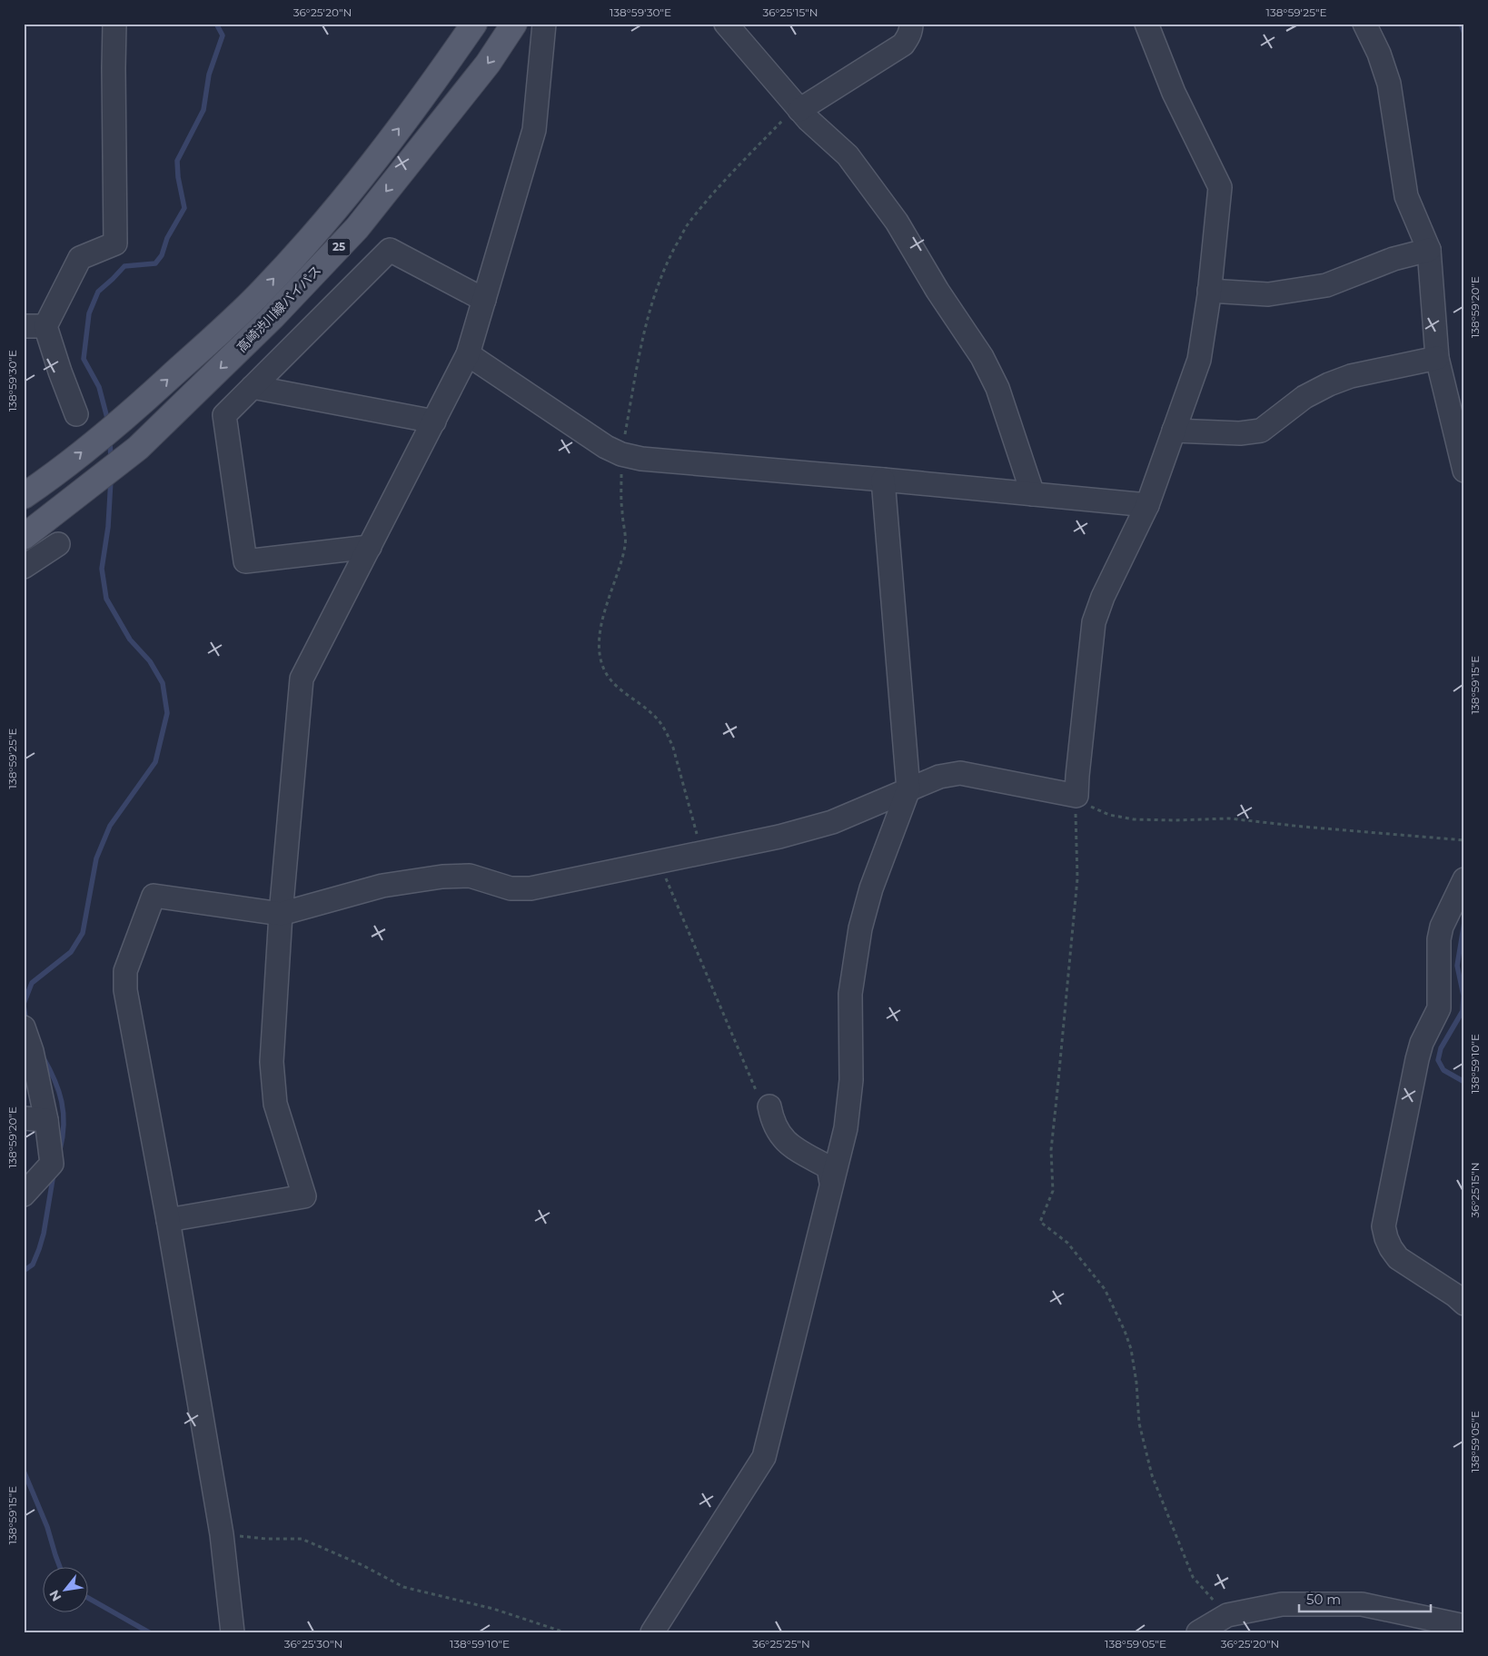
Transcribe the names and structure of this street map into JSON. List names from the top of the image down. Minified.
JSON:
{"streets":{"main road":["25","高崎渋川線バイパス"]},"scale_bar":"50 m","north":"bottom left","coordinates":["36°25'20\"N","138°59'30\"E","36°25'15\"N","138°59'25\"E","138°59'20\"E","138°59'15\"E","138°59'10\"E","138°59'05\"E","36°25'30\"N","36°25'25\"N"]}
